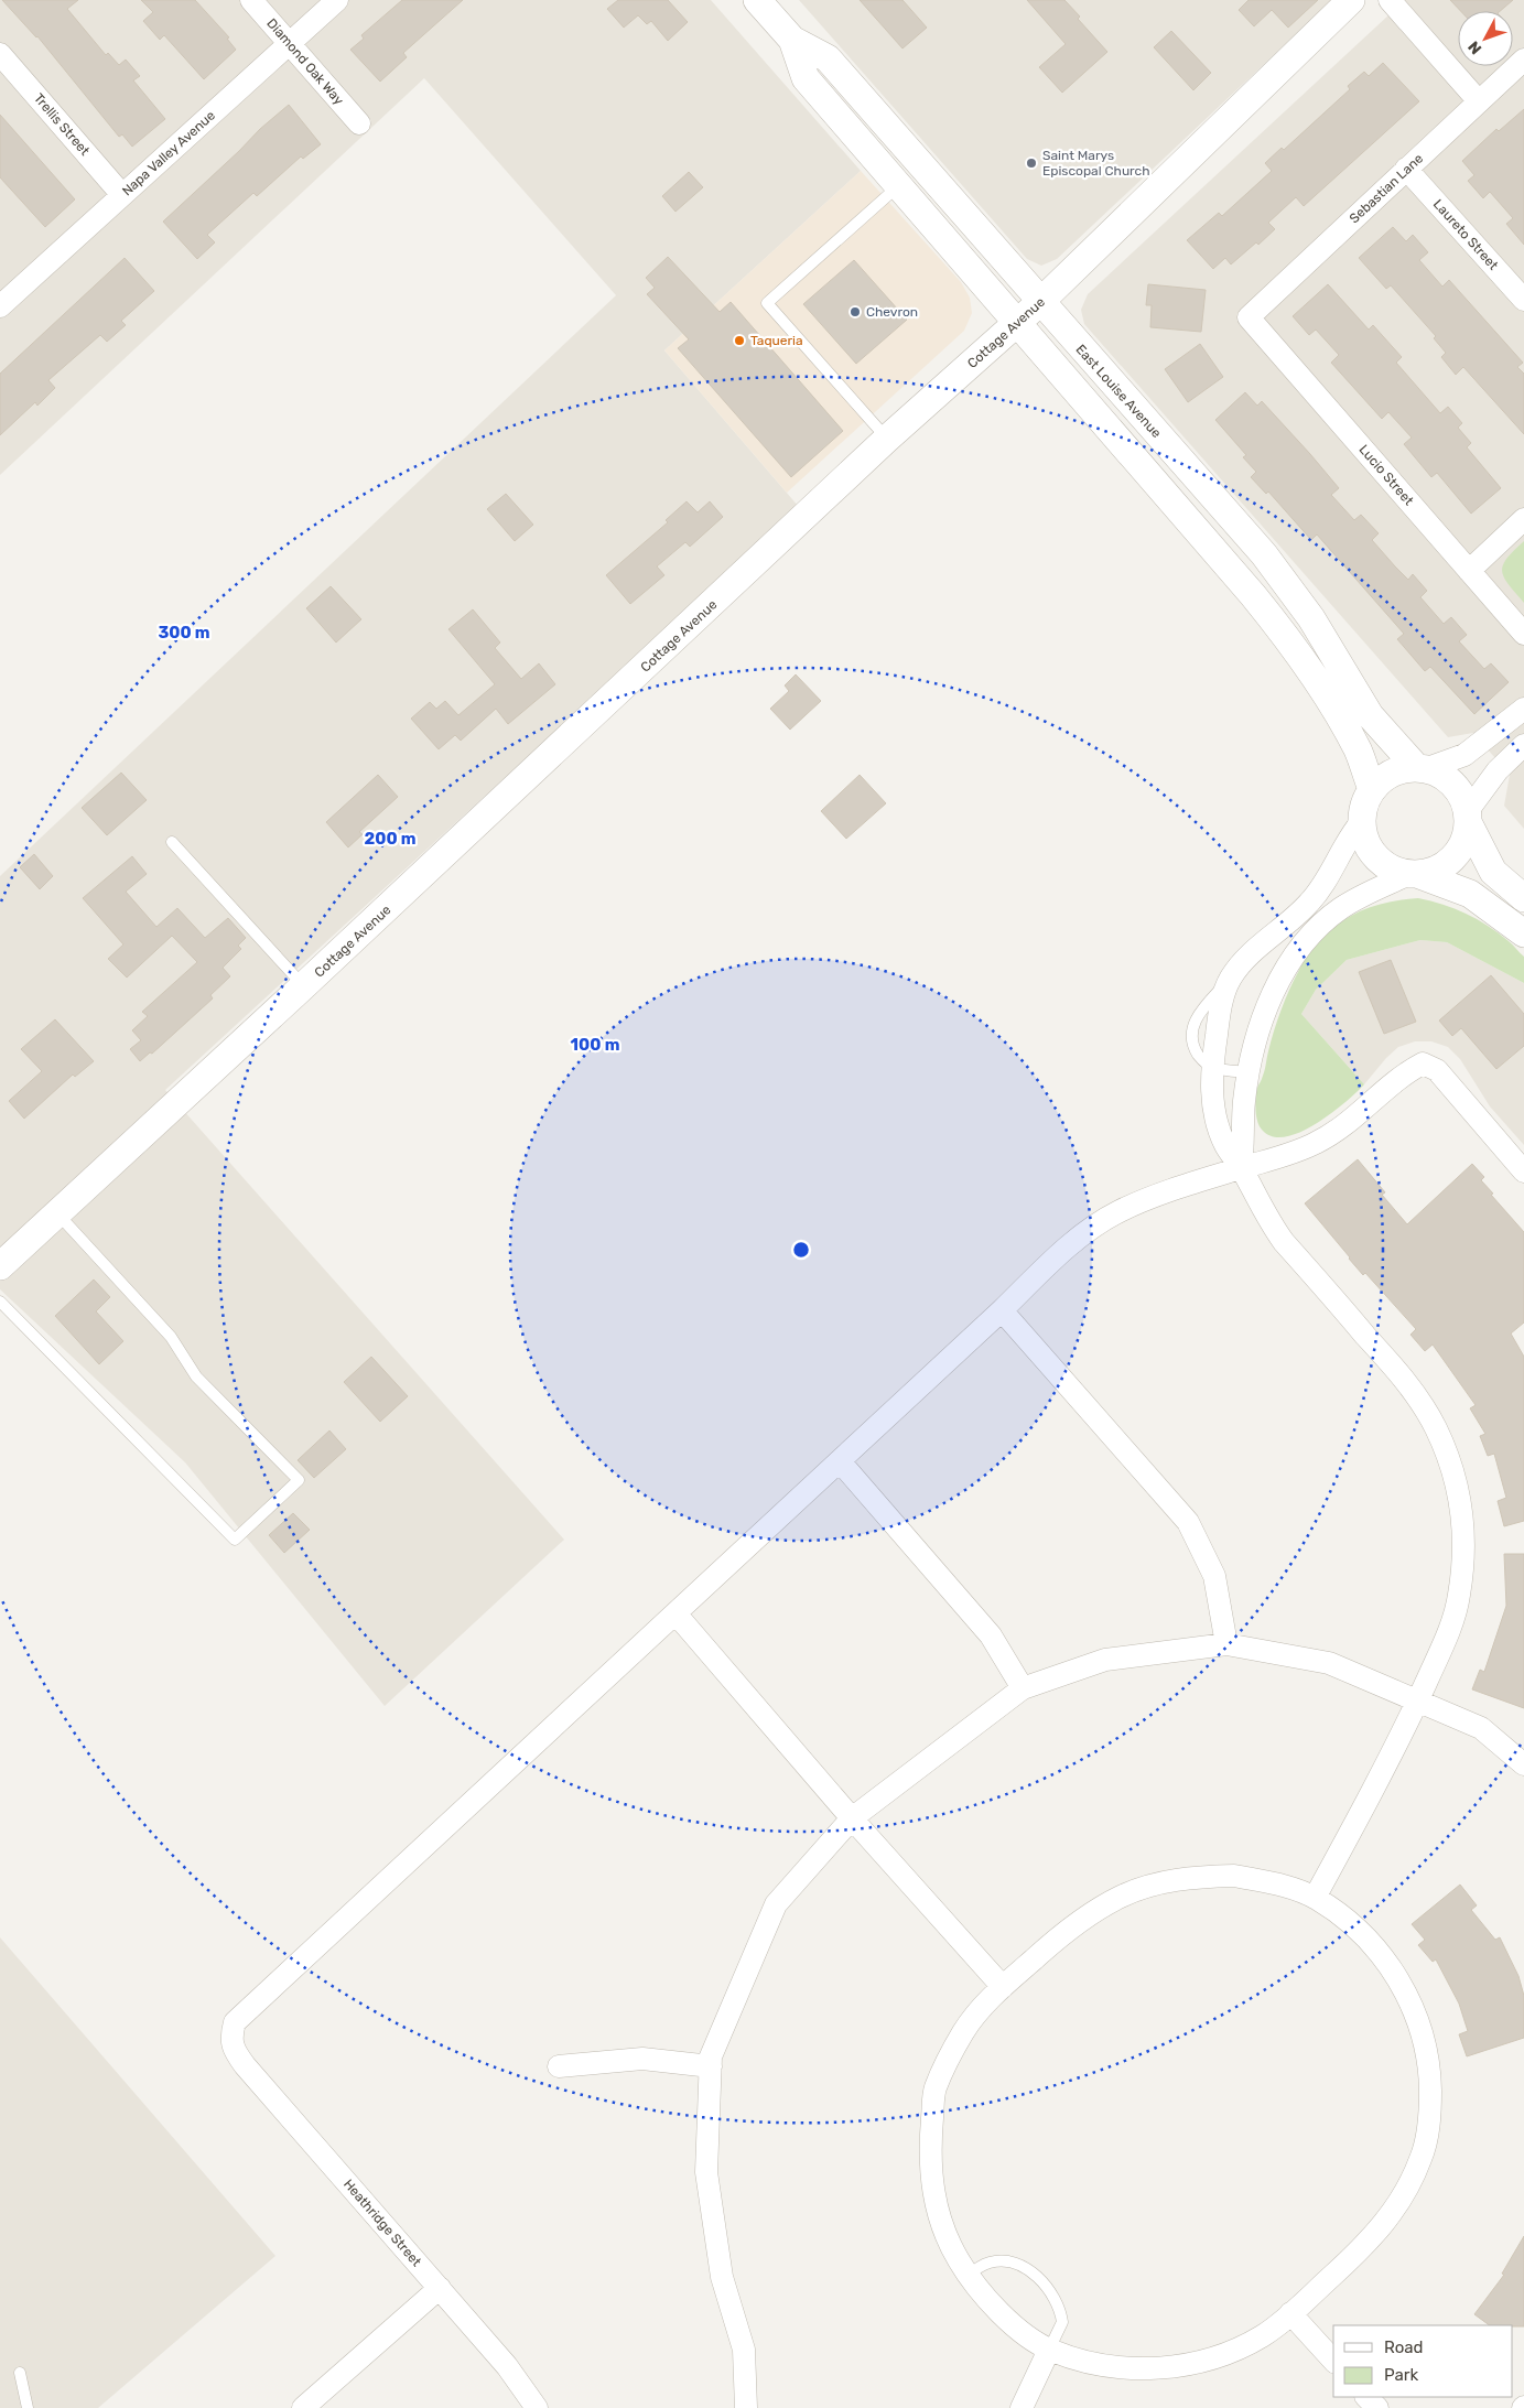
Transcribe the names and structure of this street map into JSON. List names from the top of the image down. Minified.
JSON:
{"streets":{"street":["Diamond Oak Way","Trellis Street","Napa Valley Avenue","Sebastian Lane","Laureto Street","Cottage Avenue","East Louise Avenue","Lucio Street","Heathridge Street"]},"crossings":[["Diamond Oak Way","Napa Valley Avenue"],["Trellis Street","Napa Valley Avenue"],["Sebastian Lane","Laureto Street"],["Sebastian Lane","Lucio Street"],["Cottage Avenue","East Louise Avenue"]],"places":["Saint Marys Episcopal Church","Chevron","Taqueria"],"legend":["Road","Park"],"north":"bottom left","rings":["300 m","200 m","100 m"]}
